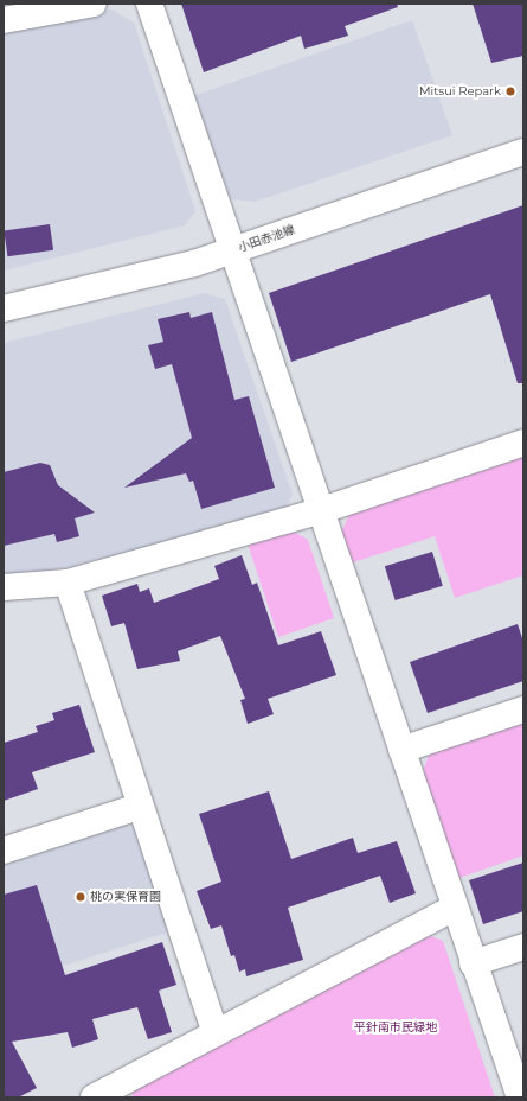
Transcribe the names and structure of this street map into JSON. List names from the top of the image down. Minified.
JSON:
{"streets":{"street":["小田赤池線"]},"parks":["平針南市民緑地"],"places":["Mitsui Repark","桃の実保育園"]}
